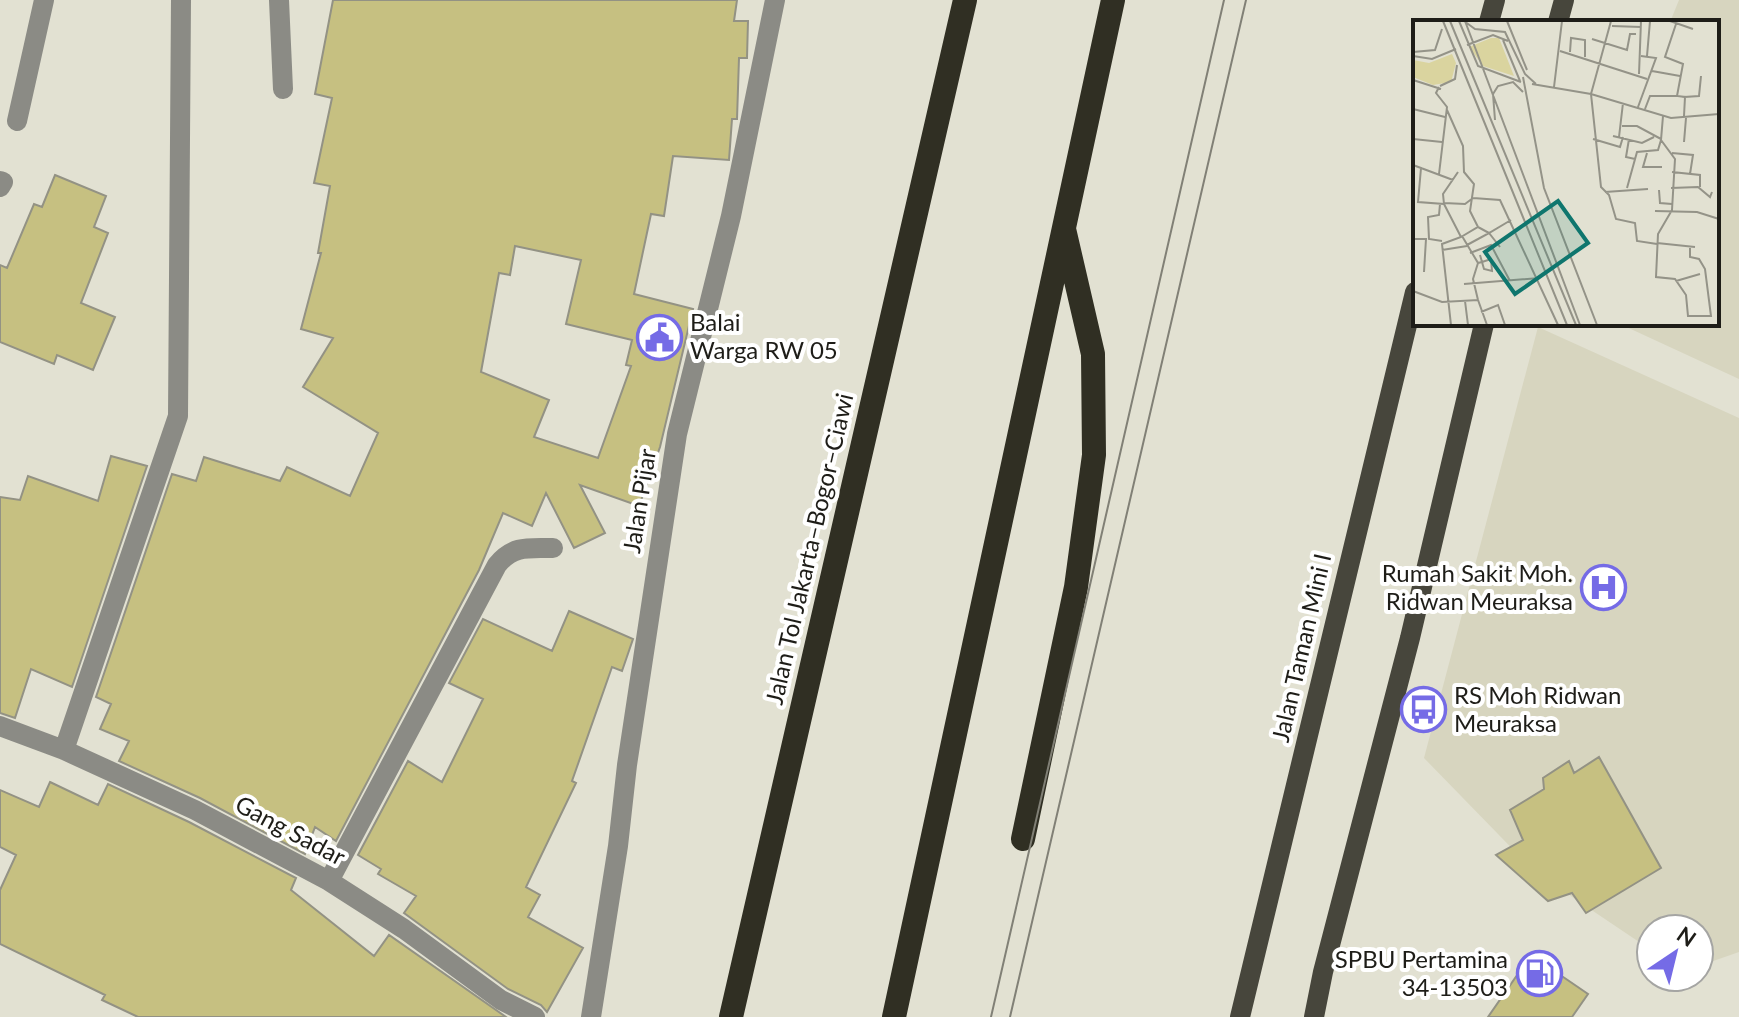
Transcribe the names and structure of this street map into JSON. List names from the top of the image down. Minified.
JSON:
{"streets":{"highway":["Jalan Tol Jakarta–Bogor–Ciawi"],"main road":["Jalan Taman Mini I"],"street":["Jalan Pijar","Gang Sadar"]},"places":{"public building":["Balai Warga RW 05"],"hospital":["Rumah Sakit Moh. Ridwan Meuraksa"],"bus stop":["RS Moh Ridwan Meuraksa"],"fuel station":["SPBU Pertamina 34-13503"]},"north":"top right"}
